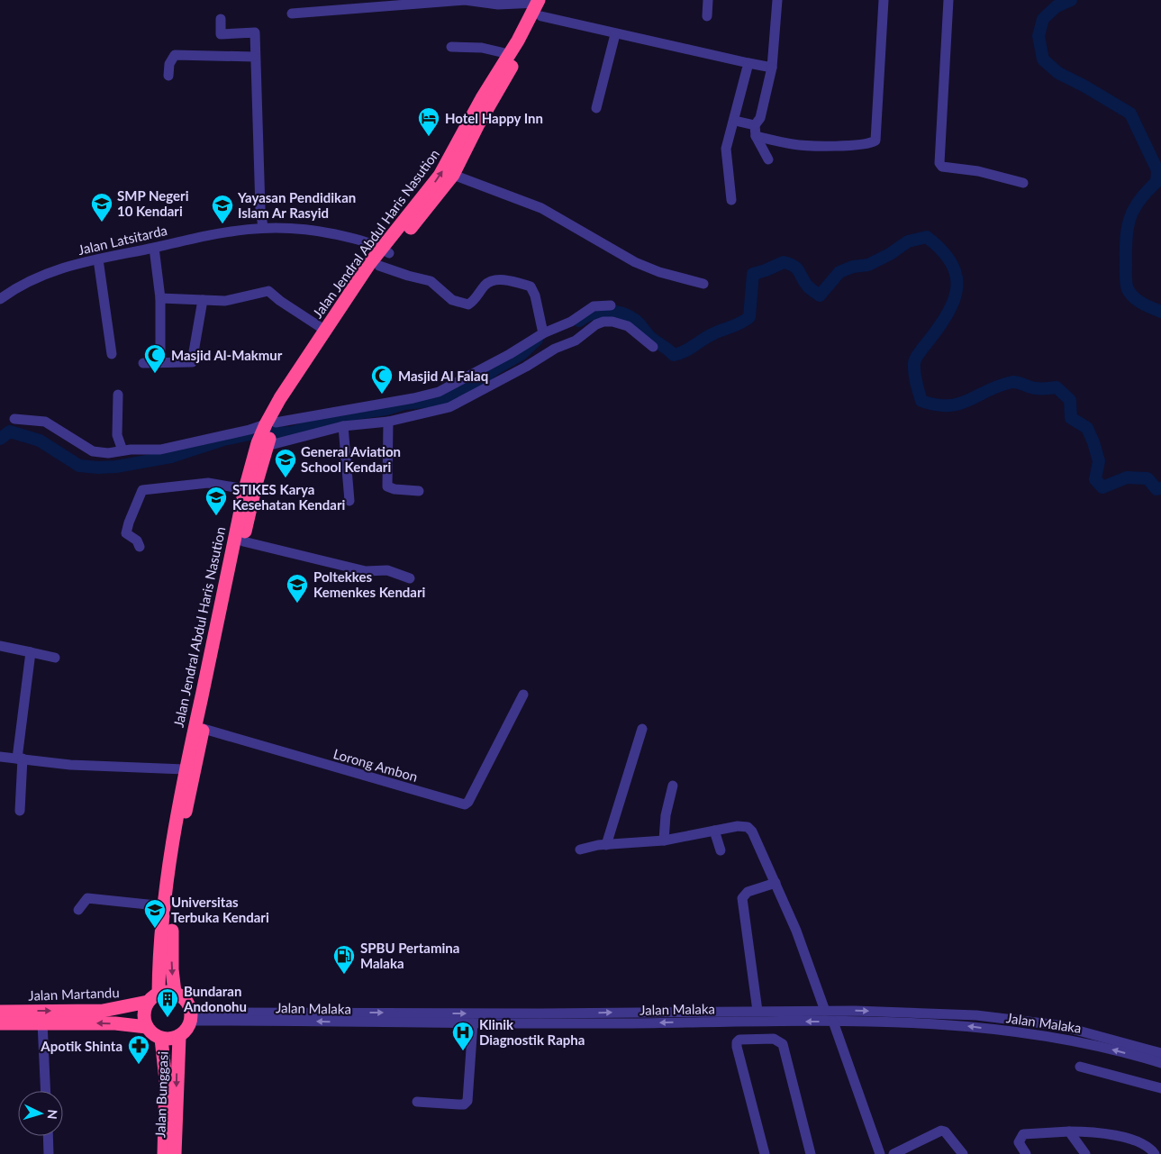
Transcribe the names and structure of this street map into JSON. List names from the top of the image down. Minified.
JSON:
{"streets":{"highway":["Jalan Jendral Abdul Haris Nasution","Jalan Martandu","Jalan Bunggasi"],"street":["Jalan Latsitarda","Lorong Ambon","Jalan Malaka"]},"crossings":[["Jalan Jendral Abdul Haris Nasution","Jalan Latsitarda"],["Jalan Jendral Abdul Haris Nasution","Lorong Ambon"],["Jalan Jendral Abdul Haris Nasution","Jalan Martandu"],["Jalan Jendral Abdul Haris Nasution","Jalan Malaka"],["Jalan Jendral Abdul Haris Nasution","Jalan Bunggasi"],["Jalan Martandu","Jalan Malaka"],["Jalan Martandu","Jalan Bunggasi"],["Jalan Malaka","Jalan Bunggasi"]],"places":{"hotel":["Hotel Happy Inn"],"school or university":["SMP Negeri 10 Kendari","Yayasan Pendidikan Islam Ar Rasyid","General Aviation School Kendari","STIKES Karya Kesehatan Kendari","Poltekkes Kemenkes Kendari","Universitas Terbuka Kendari"],"mosque":["Masjid Al-Makmur","Masjid Al Falaq"],"fuel station":["SPBU Pertamina Malaka"],"building":["Bundaran Andonohu"],"hospital":["Klinik Diagnostik Rapha"],"pharmacy":["Apotik Shinta"]},"north":"right"}
